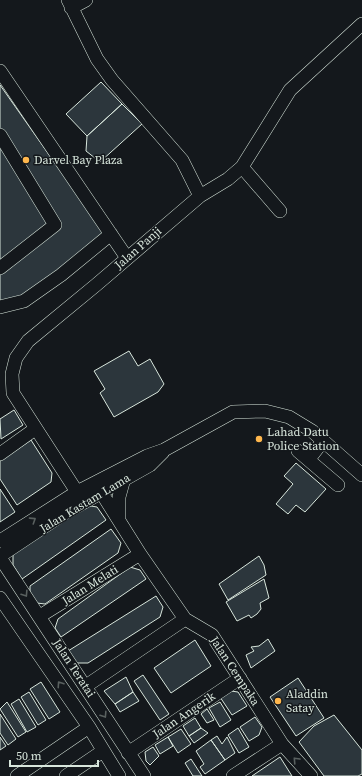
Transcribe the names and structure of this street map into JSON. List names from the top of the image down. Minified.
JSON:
{"streets":{"street":["Jalan Panji","Jalan Kastam Lama","Jalan Melati","Jalan Teratai","Jalan Cempaka","Jalan Angerik"]},"crossings":[["Jalan Panji","Jalan Kastam Lama"],["Jalan Kastam Lama","Jalan Teratai"],["Jalan Kastam Lama","Jalan Cempaka"],["Jalan Melati","Jalan Teratai"],["Jalan Melati","Jalan Cempaka"],["Jalan Teratai","Jalan Angerik"],["Jalan Cempaka","Jalan Angerik"]],"places":["Darvel Bay Plaza","Lahad Datu Police Station","Aladdin Satay"],"scale_bar":"50 m"}
